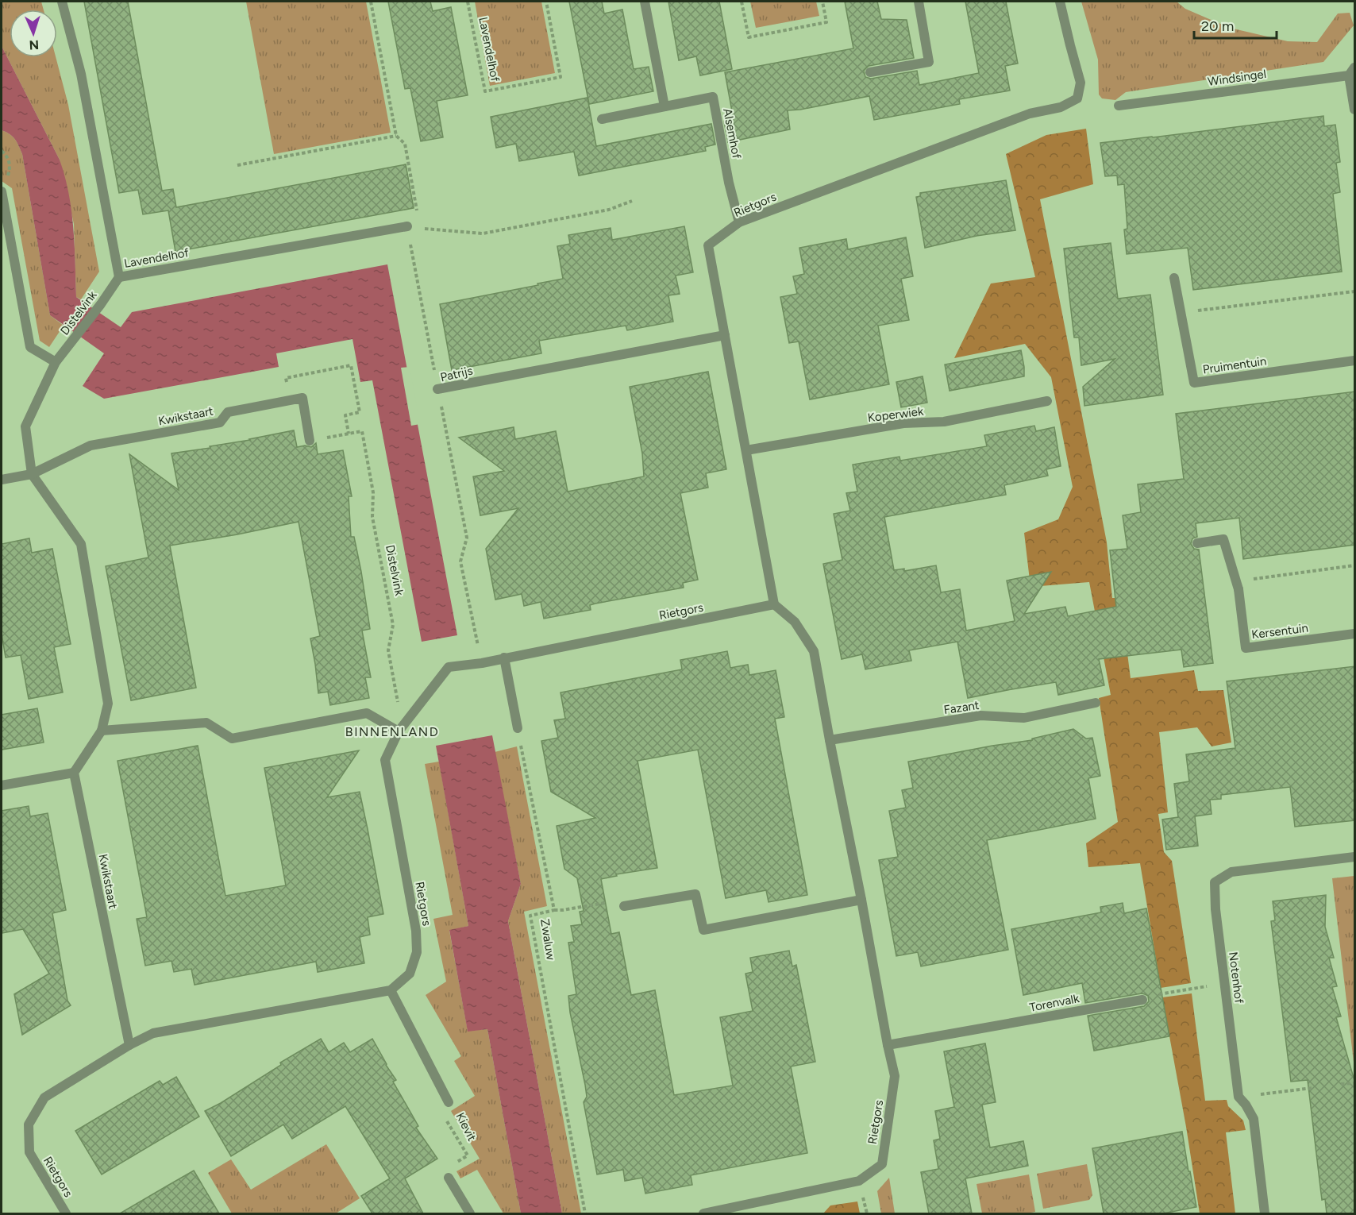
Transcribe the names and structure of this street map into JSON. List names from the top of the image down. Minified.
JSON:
{"streets":{"street":["Lavendelhof","Windsingel","Alsemhof","Rietgors","Distelvink","Pruimentuin","Patrijs","Koperwiek","Kwikstaart","Kersentuin","Fazant","Notenhof","Torenvalk","Kievit"],"path":["Zwaluw"]},"crossings":[["Lavendelhof","Distelvink"],["Alsemhof","Rietgors"],["Rietgors","Distelvink"],["Rietgors","Patrijs"],["Rietgors","Koperwiek"],["Rietgors","Kwikstaart"],["Rietgors","Fazant"],["Rietgors","Torenvalk"],["Rietgors","Kievit"]],"districts":["BINNENLAND"],"scale_bar":"20 m","north":"bottom"}
